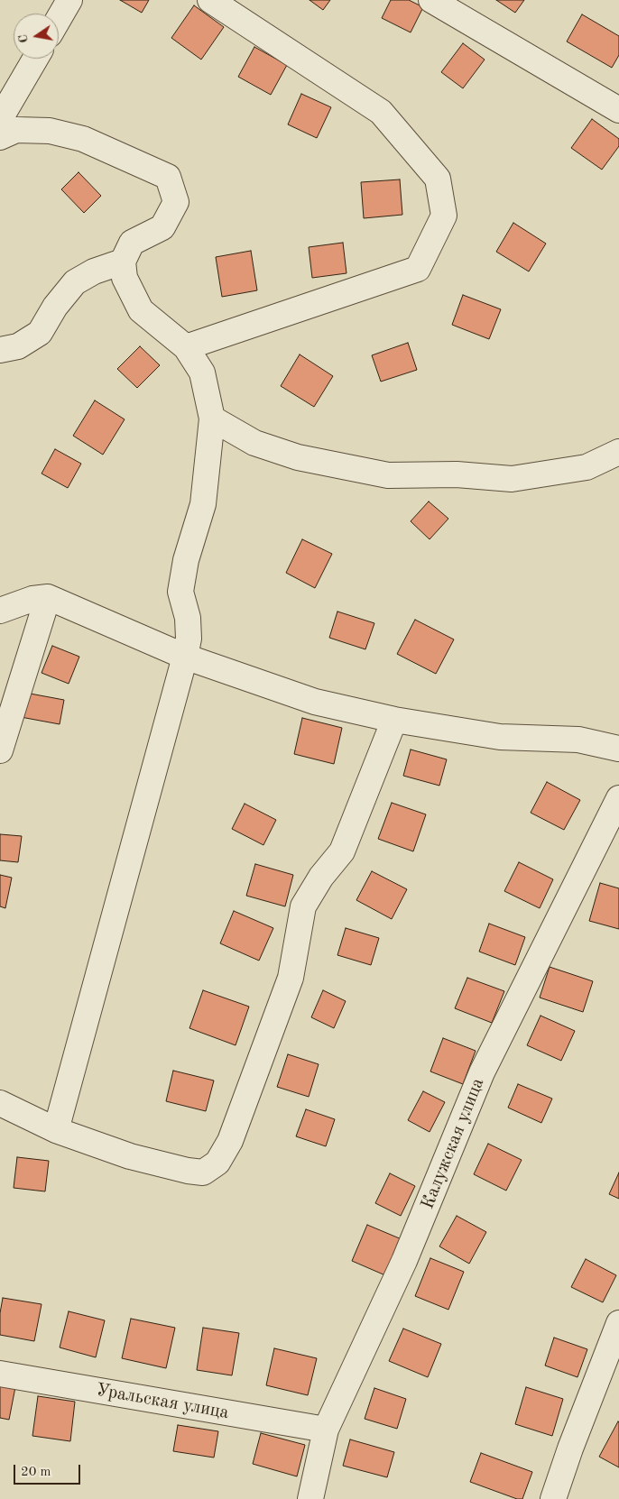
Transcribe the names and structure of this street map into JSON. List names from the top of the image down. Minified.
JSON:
{"streets":{"street":["Калужская улица","Уральская улица"]},"crossings":[["Калужская улица","Уральская улица"]],"scale_bar":"20 m","north":"left"}
